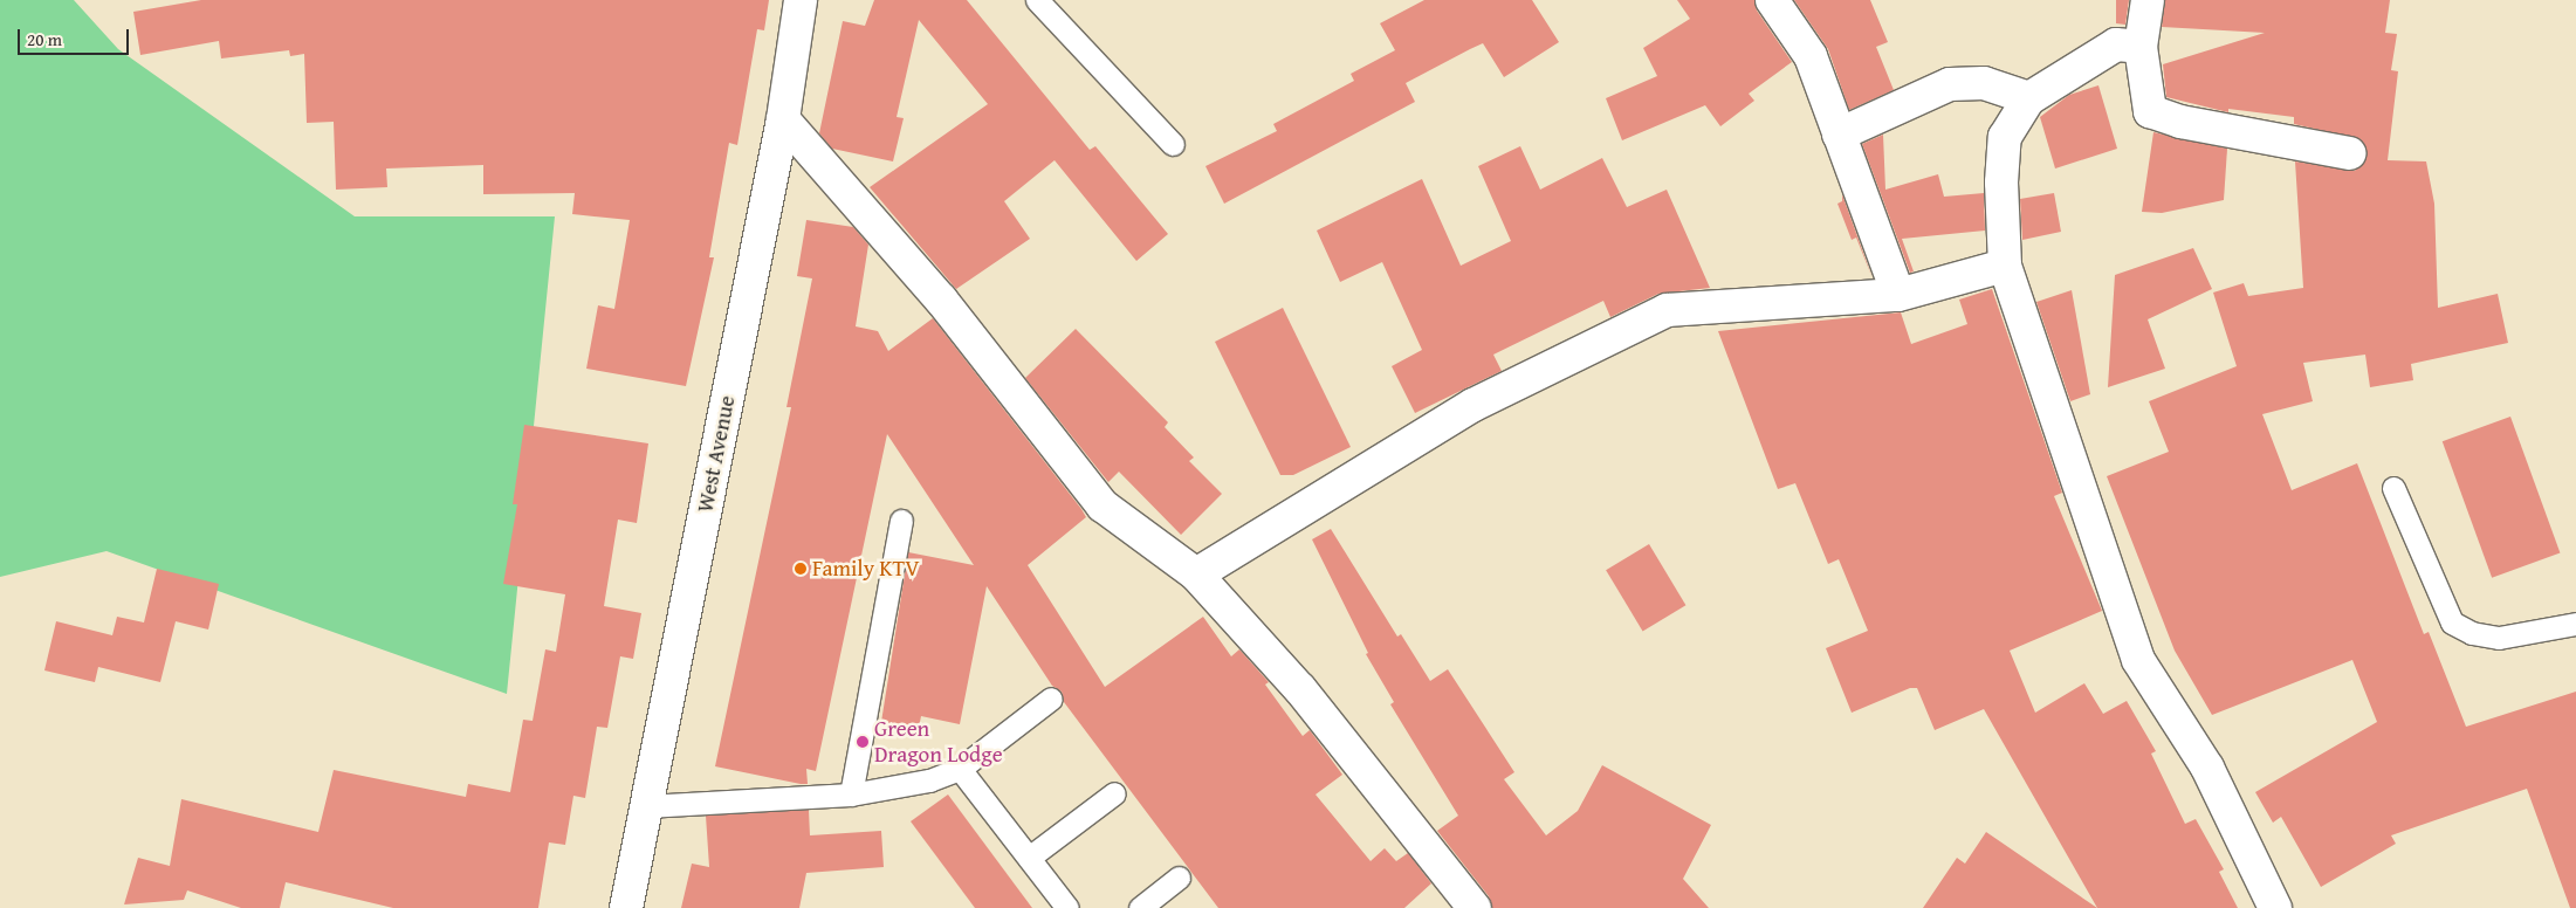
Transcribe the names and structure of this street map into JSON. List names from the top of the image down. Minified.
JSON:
{"streets":{"street":["West Avenue"]},"places":["Family KTV","Green Dragon Lodge"],"scale_bar":"20 m"}
